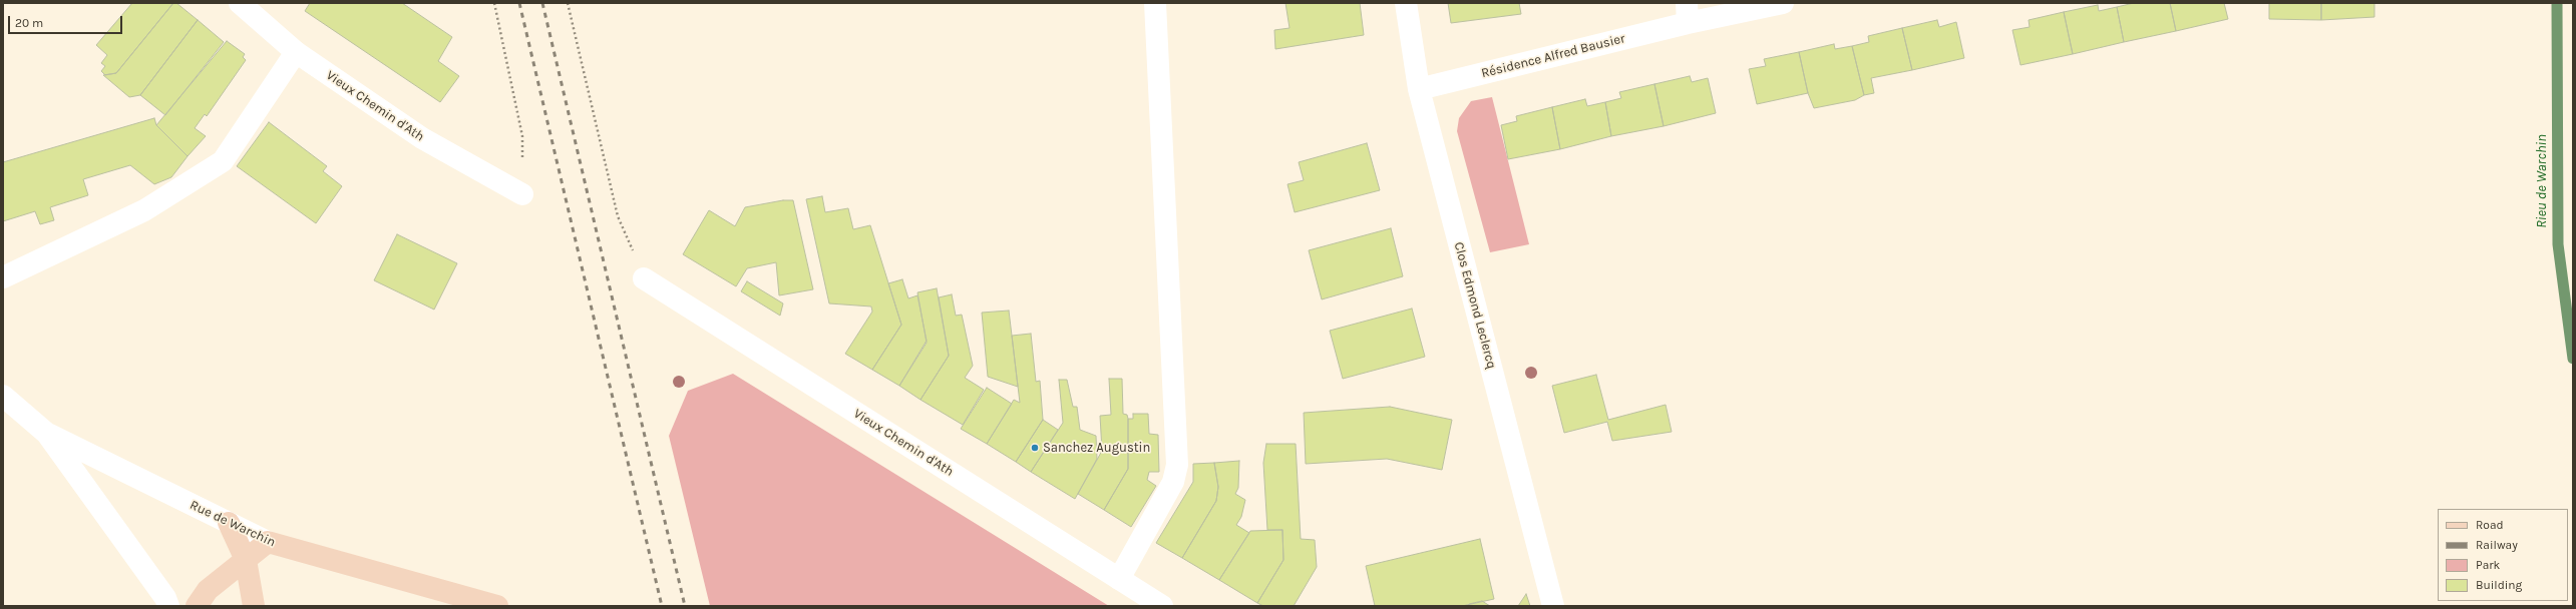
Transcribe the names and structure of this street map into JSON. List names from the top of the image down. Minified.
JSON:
{"streets":{"street":["Résidence Alfred Bausier","Vieux Chemin d'Ath","Clos Edmond Leclercq","Rue de Warchin"]},"crossings":[["Résidence Alfred Bausier","Clos Edmond Leclercq"]],"water":["Rieu de Warchin"],"places":["Sanchez Augustin"],"legend":["Road","Railway","Park","Building"],"scale_bar":"20 m"}
